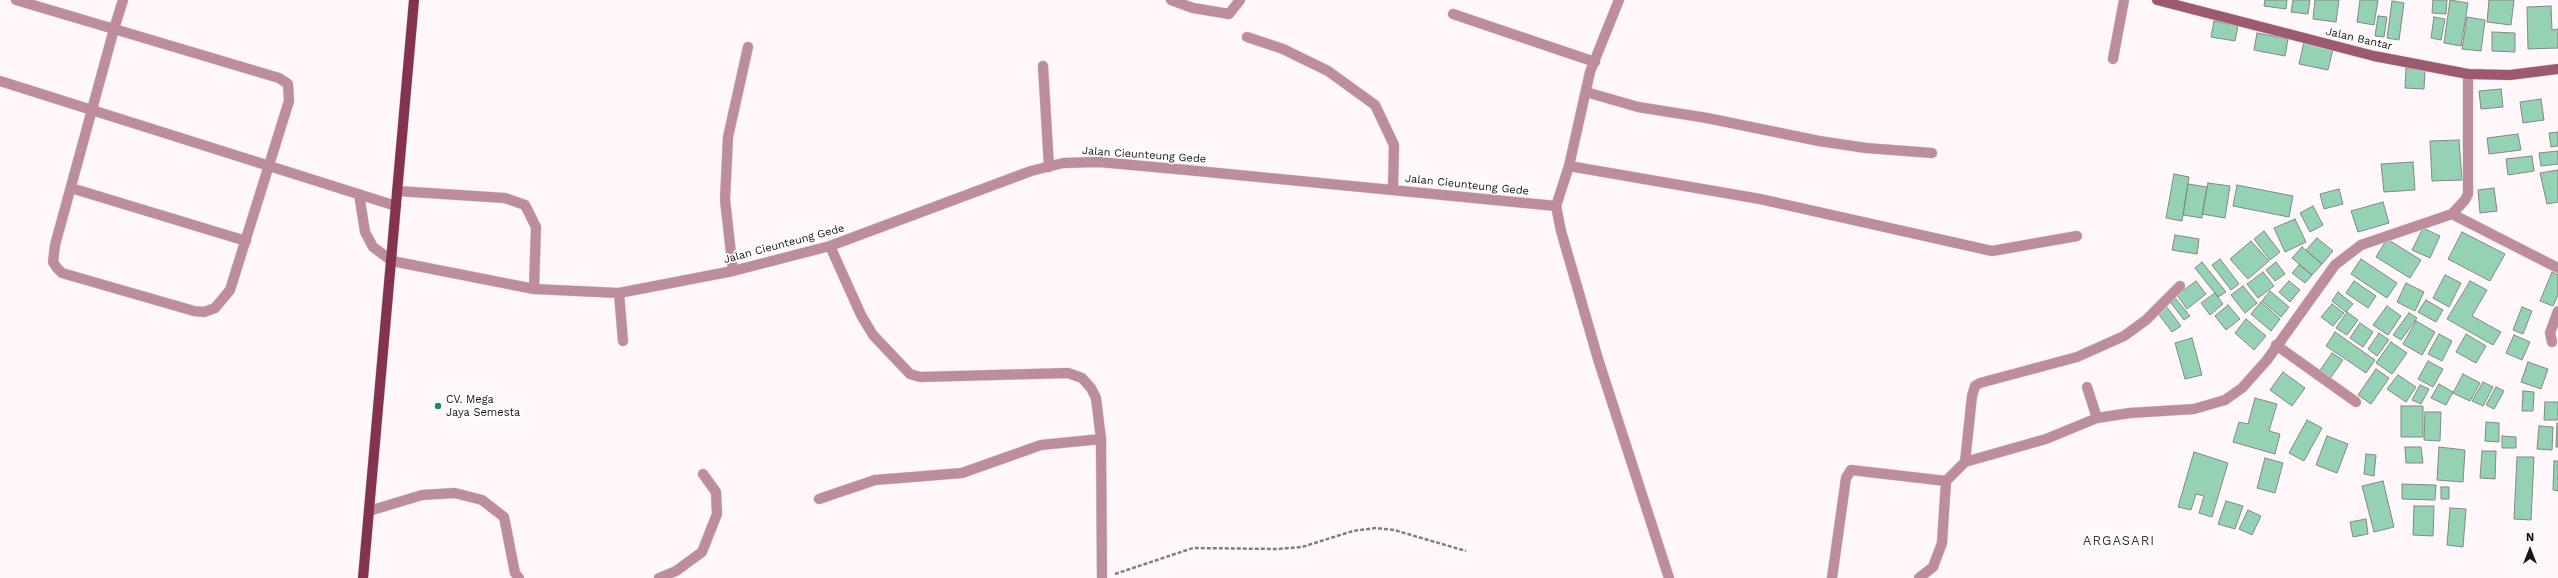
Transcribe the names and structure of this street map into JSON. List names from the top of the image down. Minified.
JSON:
{"streets":{"street":["Jalan Bantar","Jalan Cieunteung Gede"]},"districts":["ARGASARI"],"places":["CV. Mega Jaya Semesta"],"north":"top"}
